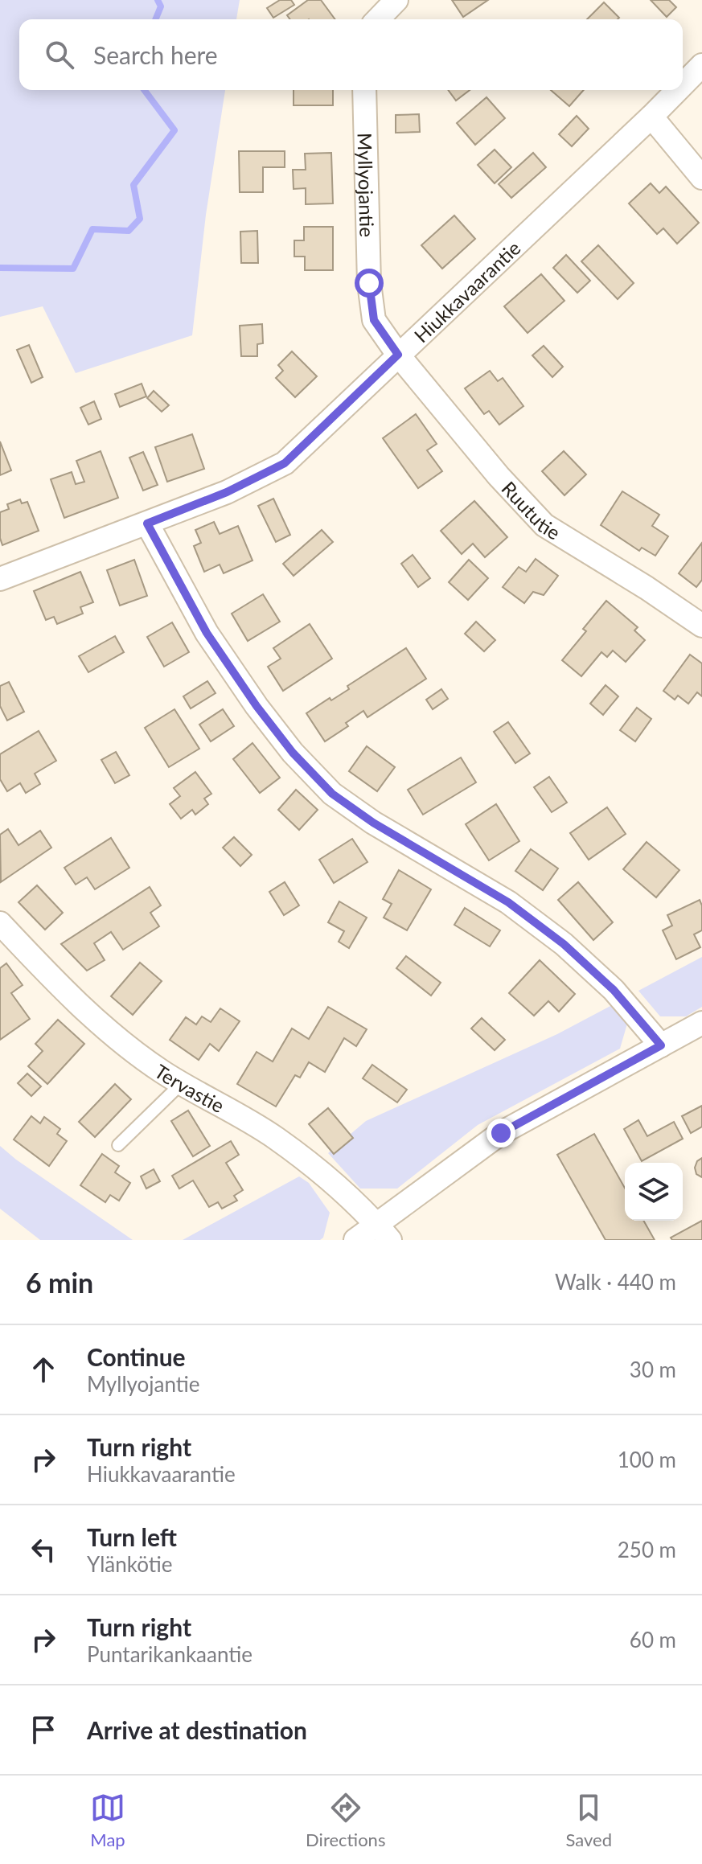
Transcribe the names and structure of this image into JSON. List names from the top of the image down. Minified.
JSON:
{"streets":{"street":["Myllyojantie","Hiukkavaarantie","Ruututie","Tervastie"]},"crossings":[["Myllyojantie","Hiukkavaarantie"],["Myllyojantie","Ruututie"],["Hiukkavaarantie","Ruututie"]],"page":{"search":"Search here","heading":["6 min","Walk · 440 m"],"list":[["Continue","Myllyojantie","30 m"],["Turn right","Hiukkavaarantie","100 m"],["Turn left","Ylänkötie","250 m"],["Turn right","Puntarikankaantie","60 m"],"Arrive at destination"],"nav":["Map","Directions","Saved"]}}
